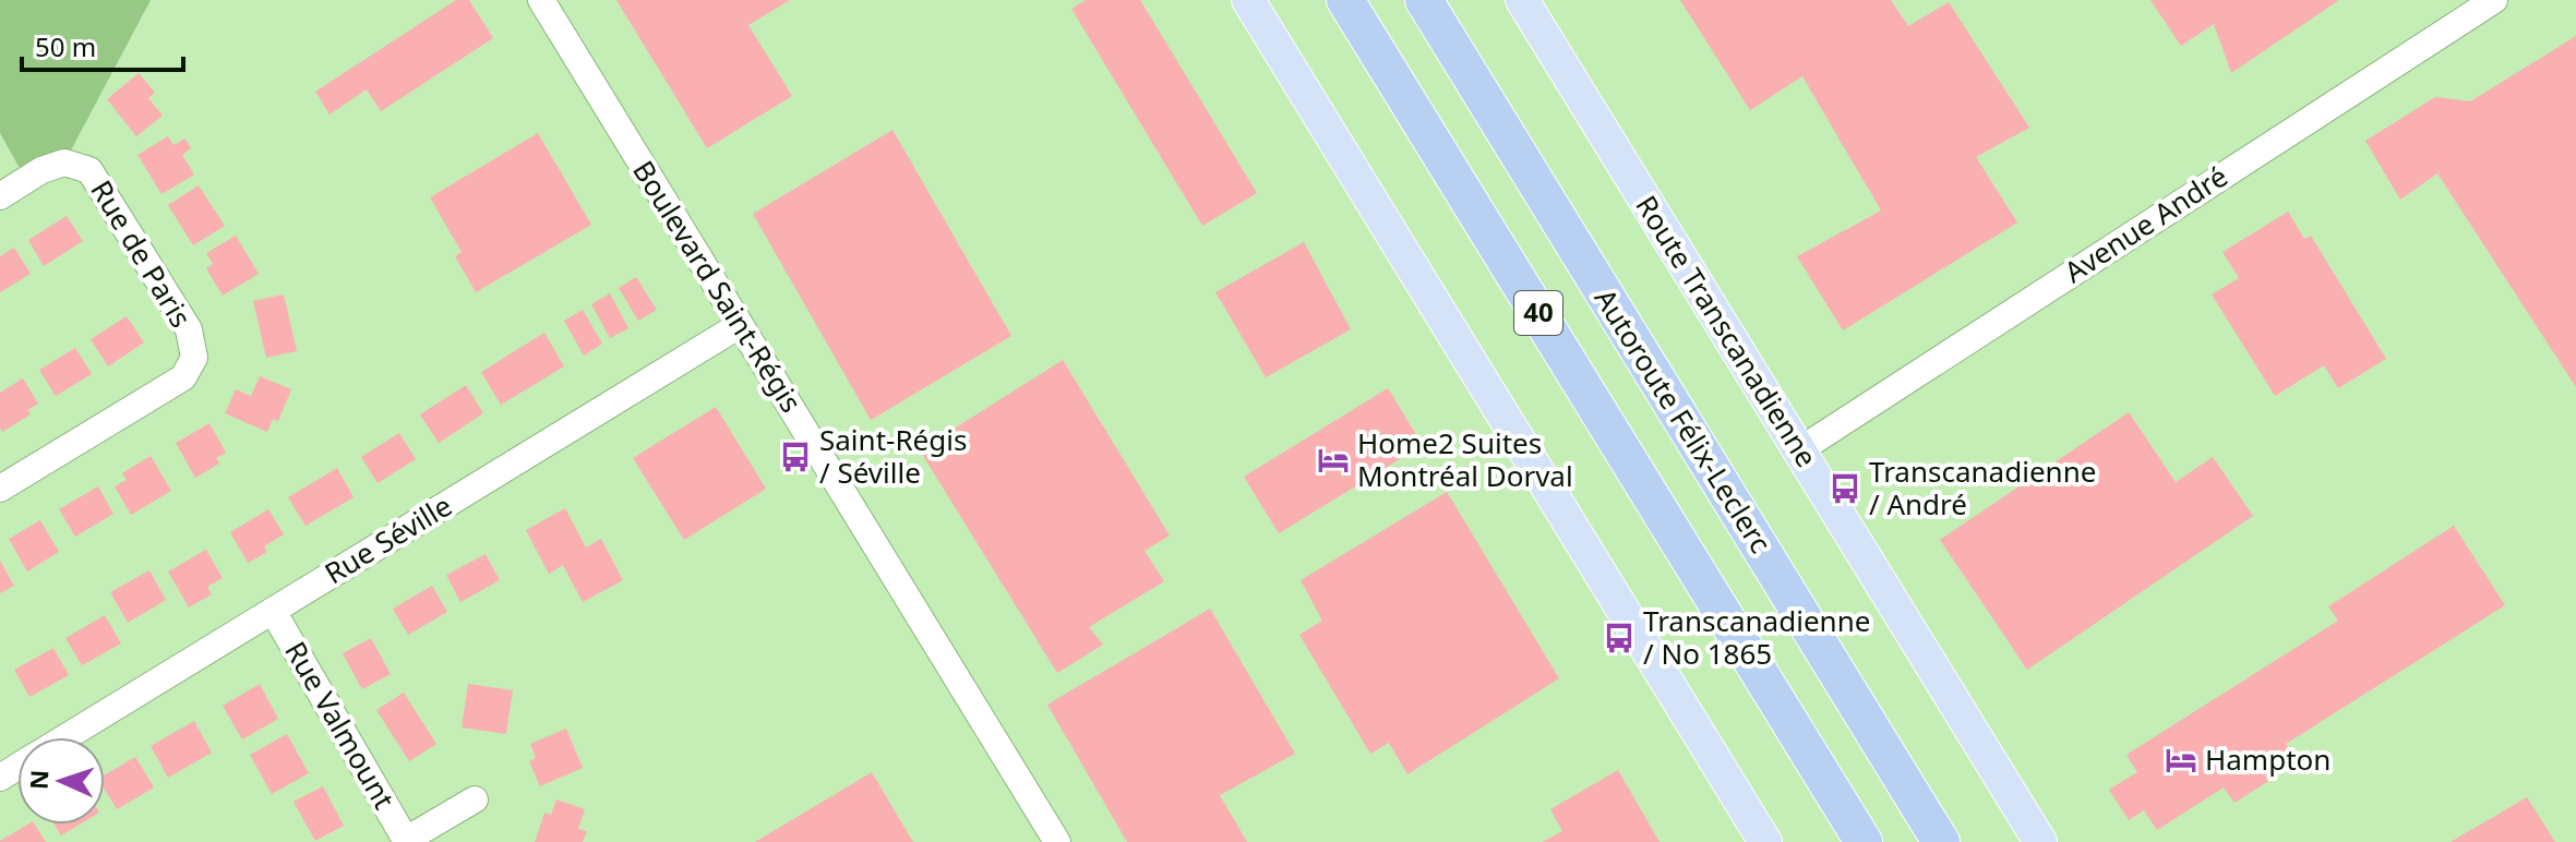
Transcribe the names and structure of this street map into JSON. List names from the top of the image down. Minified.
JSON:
{"streets":{"highway":["40","Autoroute Félix-Leclerc"],"main road":["Route Transcanadienne"],"street":["Avenue André","Rue de Paris","Boulevard Saint-Régis","Rue Séville","Rue Valmount"]},"crossings":[["Avenue André","Route Transcanadienne"],["Boulevard Saint-Régis","Rue Séville"],["Rue Séville","Rue Valmount"]],"places":{"bus stop":["Saint-Régis / Séville","Transcanadienne / André","Transcanadienne / No 1865"],"hotel":["Home2 Suites Montréal Dorval","Hampton"]},"scale_bar":"50 m","north":"left"}
